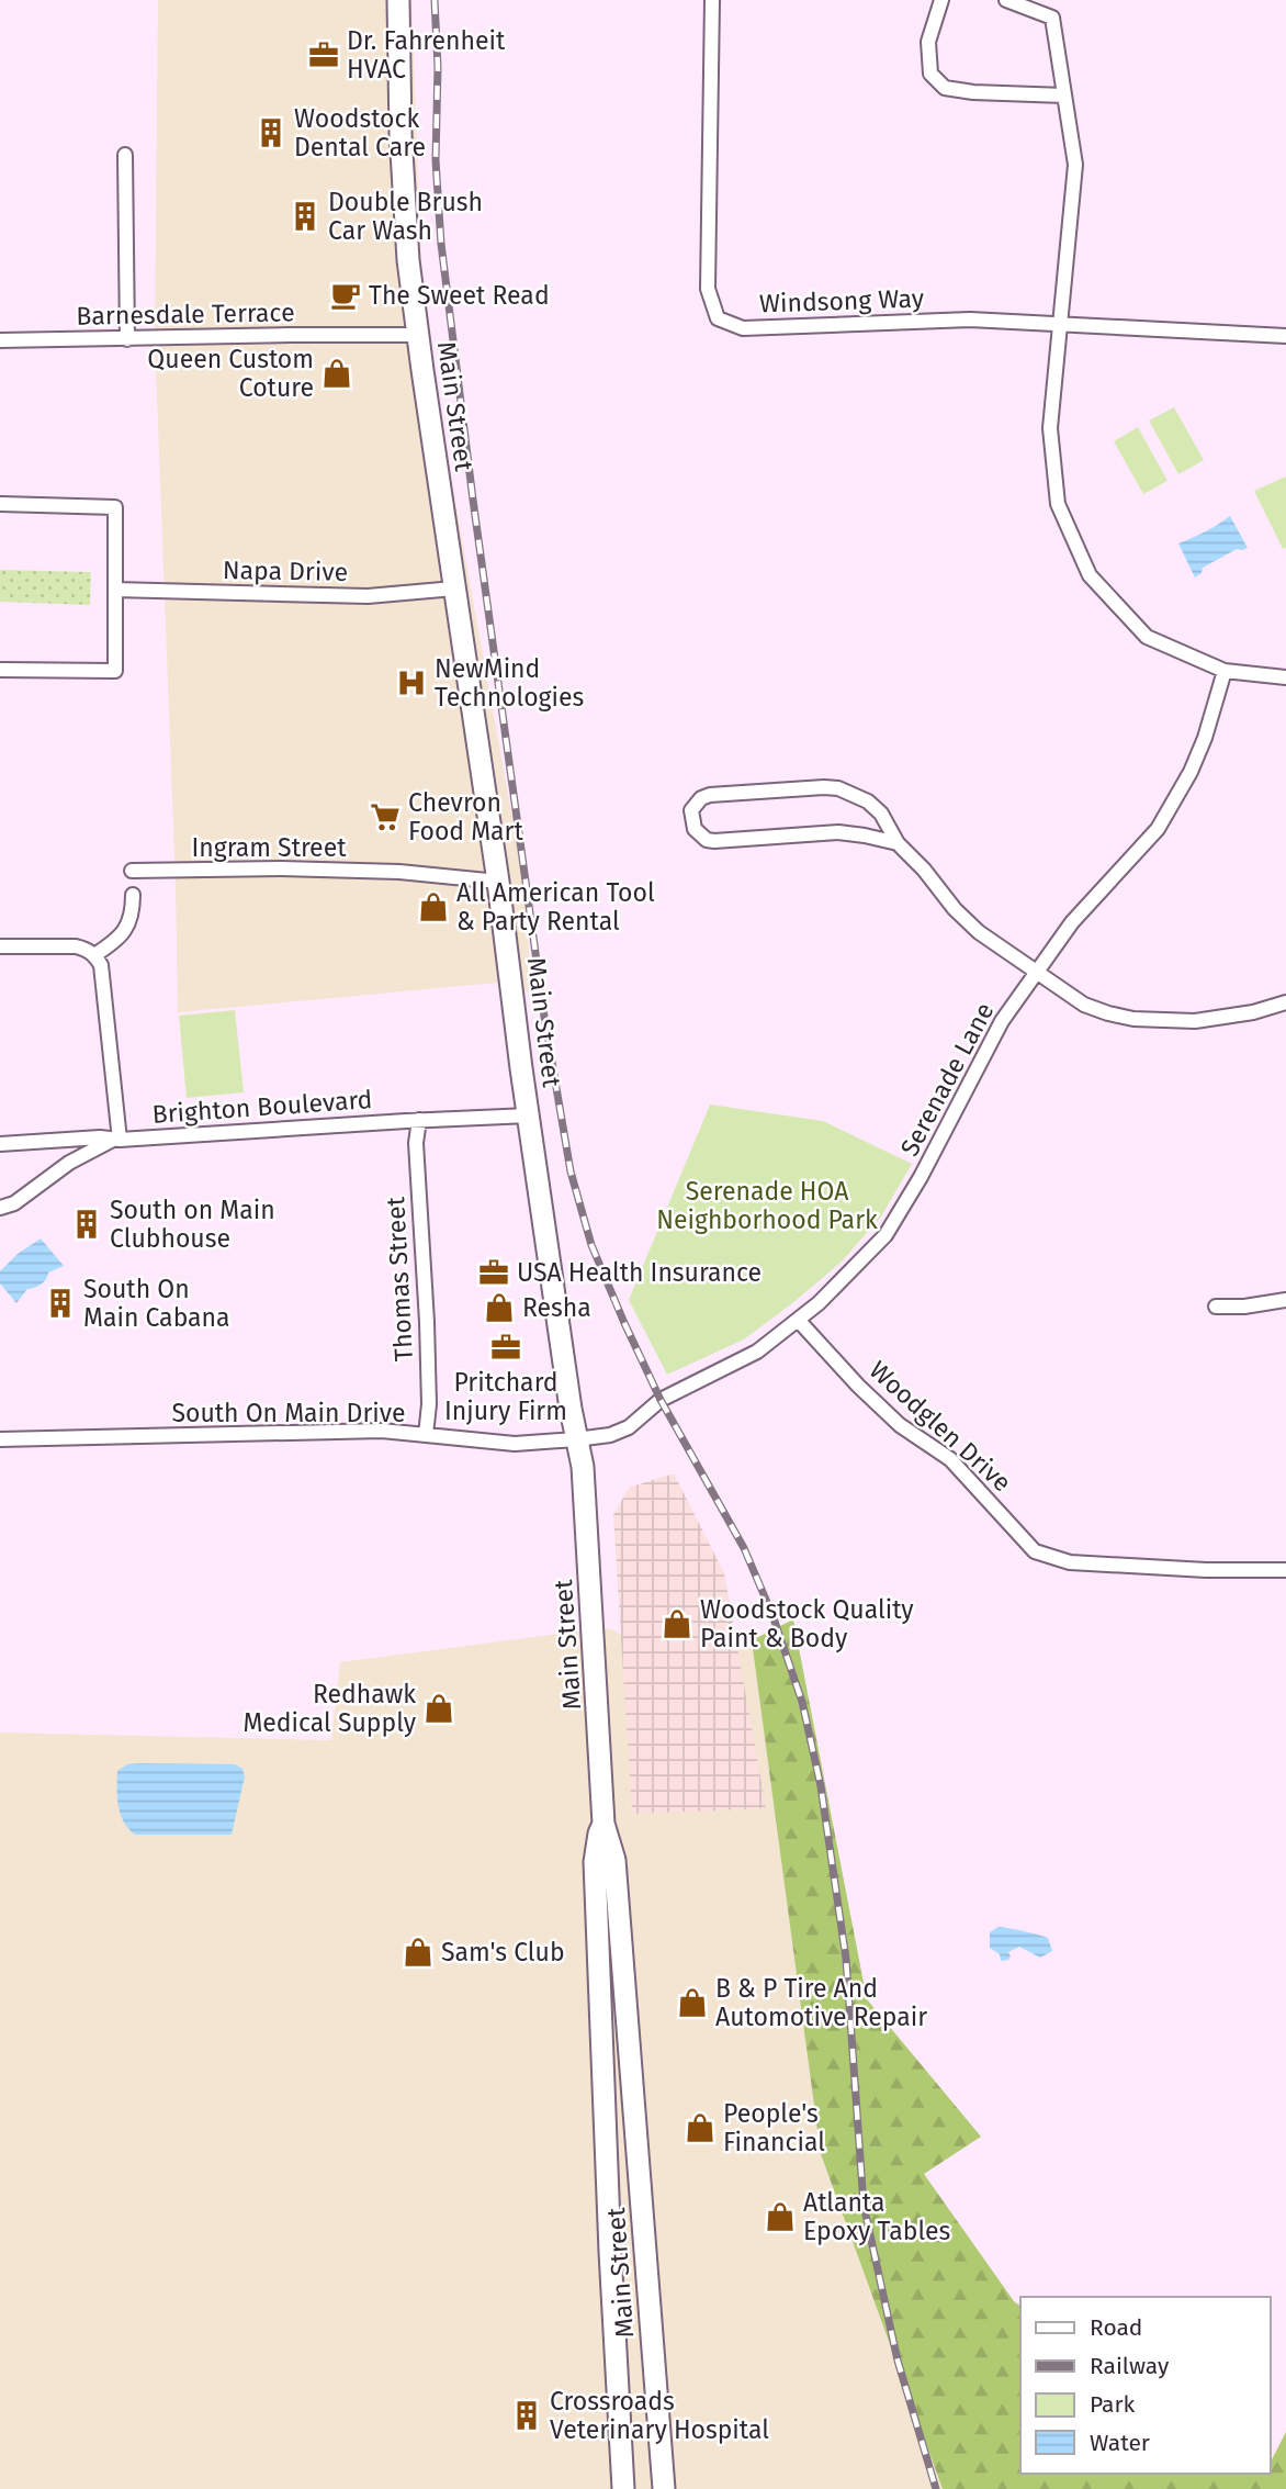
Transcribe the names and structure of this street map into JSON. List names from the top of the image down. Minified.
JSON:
{"streets":{"main road":["Main Street"],"street":["Windsong Way","Barnesdale Terrace","Napa Drive","Ingram Street","Serenade Lane","Brighton Boulevard","Thomas Street","South On Main Drive","Woodglen Drive"]},"crossings":[["Barnesdale Terrace","Main Street"],["Main Street","Napa Drive"],["Main Street","Ingram Street"],["Main Street","Serenade Lane"],["Main Street","Brighton Boulevard"],["Main Street","South On Main Drive"],["Serenade Lane","South On Main Drive"],["Serenade Lane","Woodglen Drive"],["Brighton Boulevard","Thomas Street"],["Thomas Street","South On Main Drive"]],"parks":["Serenade HOA Neighborhood Park"],"places":{"office":["Dr. Fahrenheit HVAC","USA Health Insurance","Pritchard Injury Firm"],"building":["Woodstock Dental Care","Double Brush Car Wash","South on Main Clubhouse","South On Main Cabana","Crossroads Veterinary Hospital"],"cafe":["The Sweet Read"],"shop":["Queen Custom Coture","All American Tool & Party Rental","Resha","Woodstock Quality Paint & Body","Redhawk Medical Supply","Sam's Club","B & P Tire And Automotive Repair","People's Financial","Atlanta Epoxy Tables"],"hospital":["NewMind Technologies"],"supermarket":["Chevron Food Mart"]},"legend":["Road","Railway","Park","Water"]}
